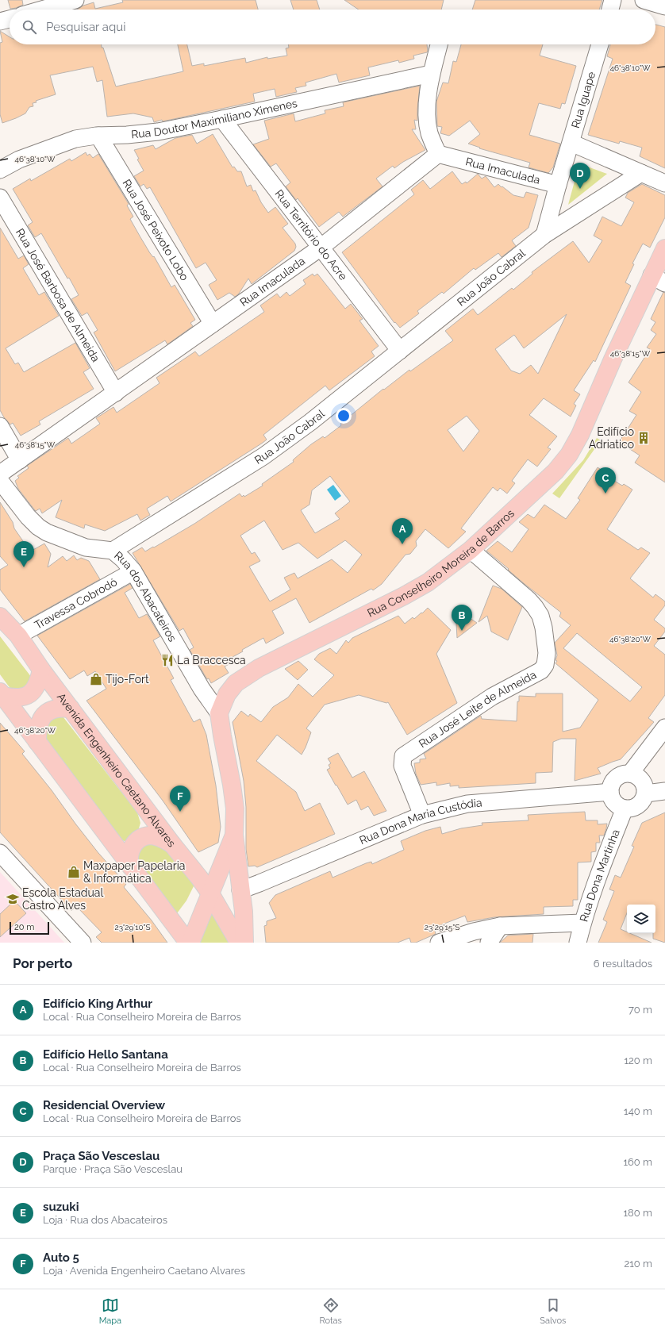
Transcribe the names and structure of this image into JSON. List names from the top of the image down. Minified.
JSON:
{"streets":{"main road":["Rua Conselheiro Moreira de Barros","Avenida Engenheiro Caetano Alvares"],"street":["Rua Iguape","Rua Doutor Maximiliano Ximenes","Rua Imaculada","Rua José Peixoto Lobo","Rua Território do Acre","Rua João Cabral","Rua José Barbosa de Almeida","Rua dos Abacateiros","Travessa Cobrodó","Rua José Leite de Almeida","Rua Dona Maria Custódia","Rua Dona Martinha"]},"crossings":[["Rua Iguape","Rua Imaculada"],["Rua Iguape","Rua João Cabral"],["Rua Doutor Maximiliano Ximenes","Rua José Peixoto Lobo"],["Rua Doutor Maximiliano Ximenes","Rua Território do Acre"],["Rua Imaculada","Rua José Peixoto Lobo"],["Rua Imaculada","Rua Território do Acre"],["Rua Imaculada","Rua José Barbosa de Almeida"],["Rua Território do Acre","Rua João Cabral"],["Rua João Cabral","Rua dos Abacateiros"],["Rua Conselheiro Moreira de Barros","Rua dos Abacateiros"],["Rua Conselheiro Moreira de Barros","Rua José Leite de Almeida"],["Rua dos Abacateiros","Travessa Cobrodó"],["Travessa Cobrodó","Avenida Engenheiro Caetano Alvares"],["Rua José Leite de Almeida","Rua Dona Maria Custódia"],["Rua Dona Maria Custódia","Rua Dona Martinha"]],"places":{"building":["Edifício Adriatico"],"restaurant":["La Braccesca"],"shop":["Tijo-Fort","Maxpaper Papelaria & Informática"],"school or university":["Escola Estadual Castro Alves"]},"scale_bar":"20 m","page":{"search":"Pesquisar aqui","pins":["D","C","A","E","B","F"],"scale":"20 m","heading":["Por perto","6 resultados"],"list":[{"mark":"A","name":"Edifício King Arthur","note":"Local · Rua Conselheiro Moreira de Barros","value":"70 m"},{"mark":"B","name":"Edifício Hello Santana","note":"Local · Rua Conselheiro Moreira de Barros","value":"120 m"},{"mark":"C","name":"Residencial Overview","note":"Local · Rua Conselheiro Moreira de Barros","value":"140 m"},{"mark":"D","name":"Praça São Vesceslau","note":"Parque · Praça São Vesceslau","value":"160 m"},{"mark":"E","name":"suzuki","note":"Loja · Rua dos Abacateiros","value":"180 m"},{"mark":"F","name":"Auto 5","note":"Loja · Avenida Engenheiro Caetano Alvares","value":"210 m"}],"nav":["Mapa","Rotas","Salvos"]},"coordinates":["46°38'10\"W","46°38'15\"W","46°38'20\"W","23°29'10\"S","23°29'15\"S"]}
